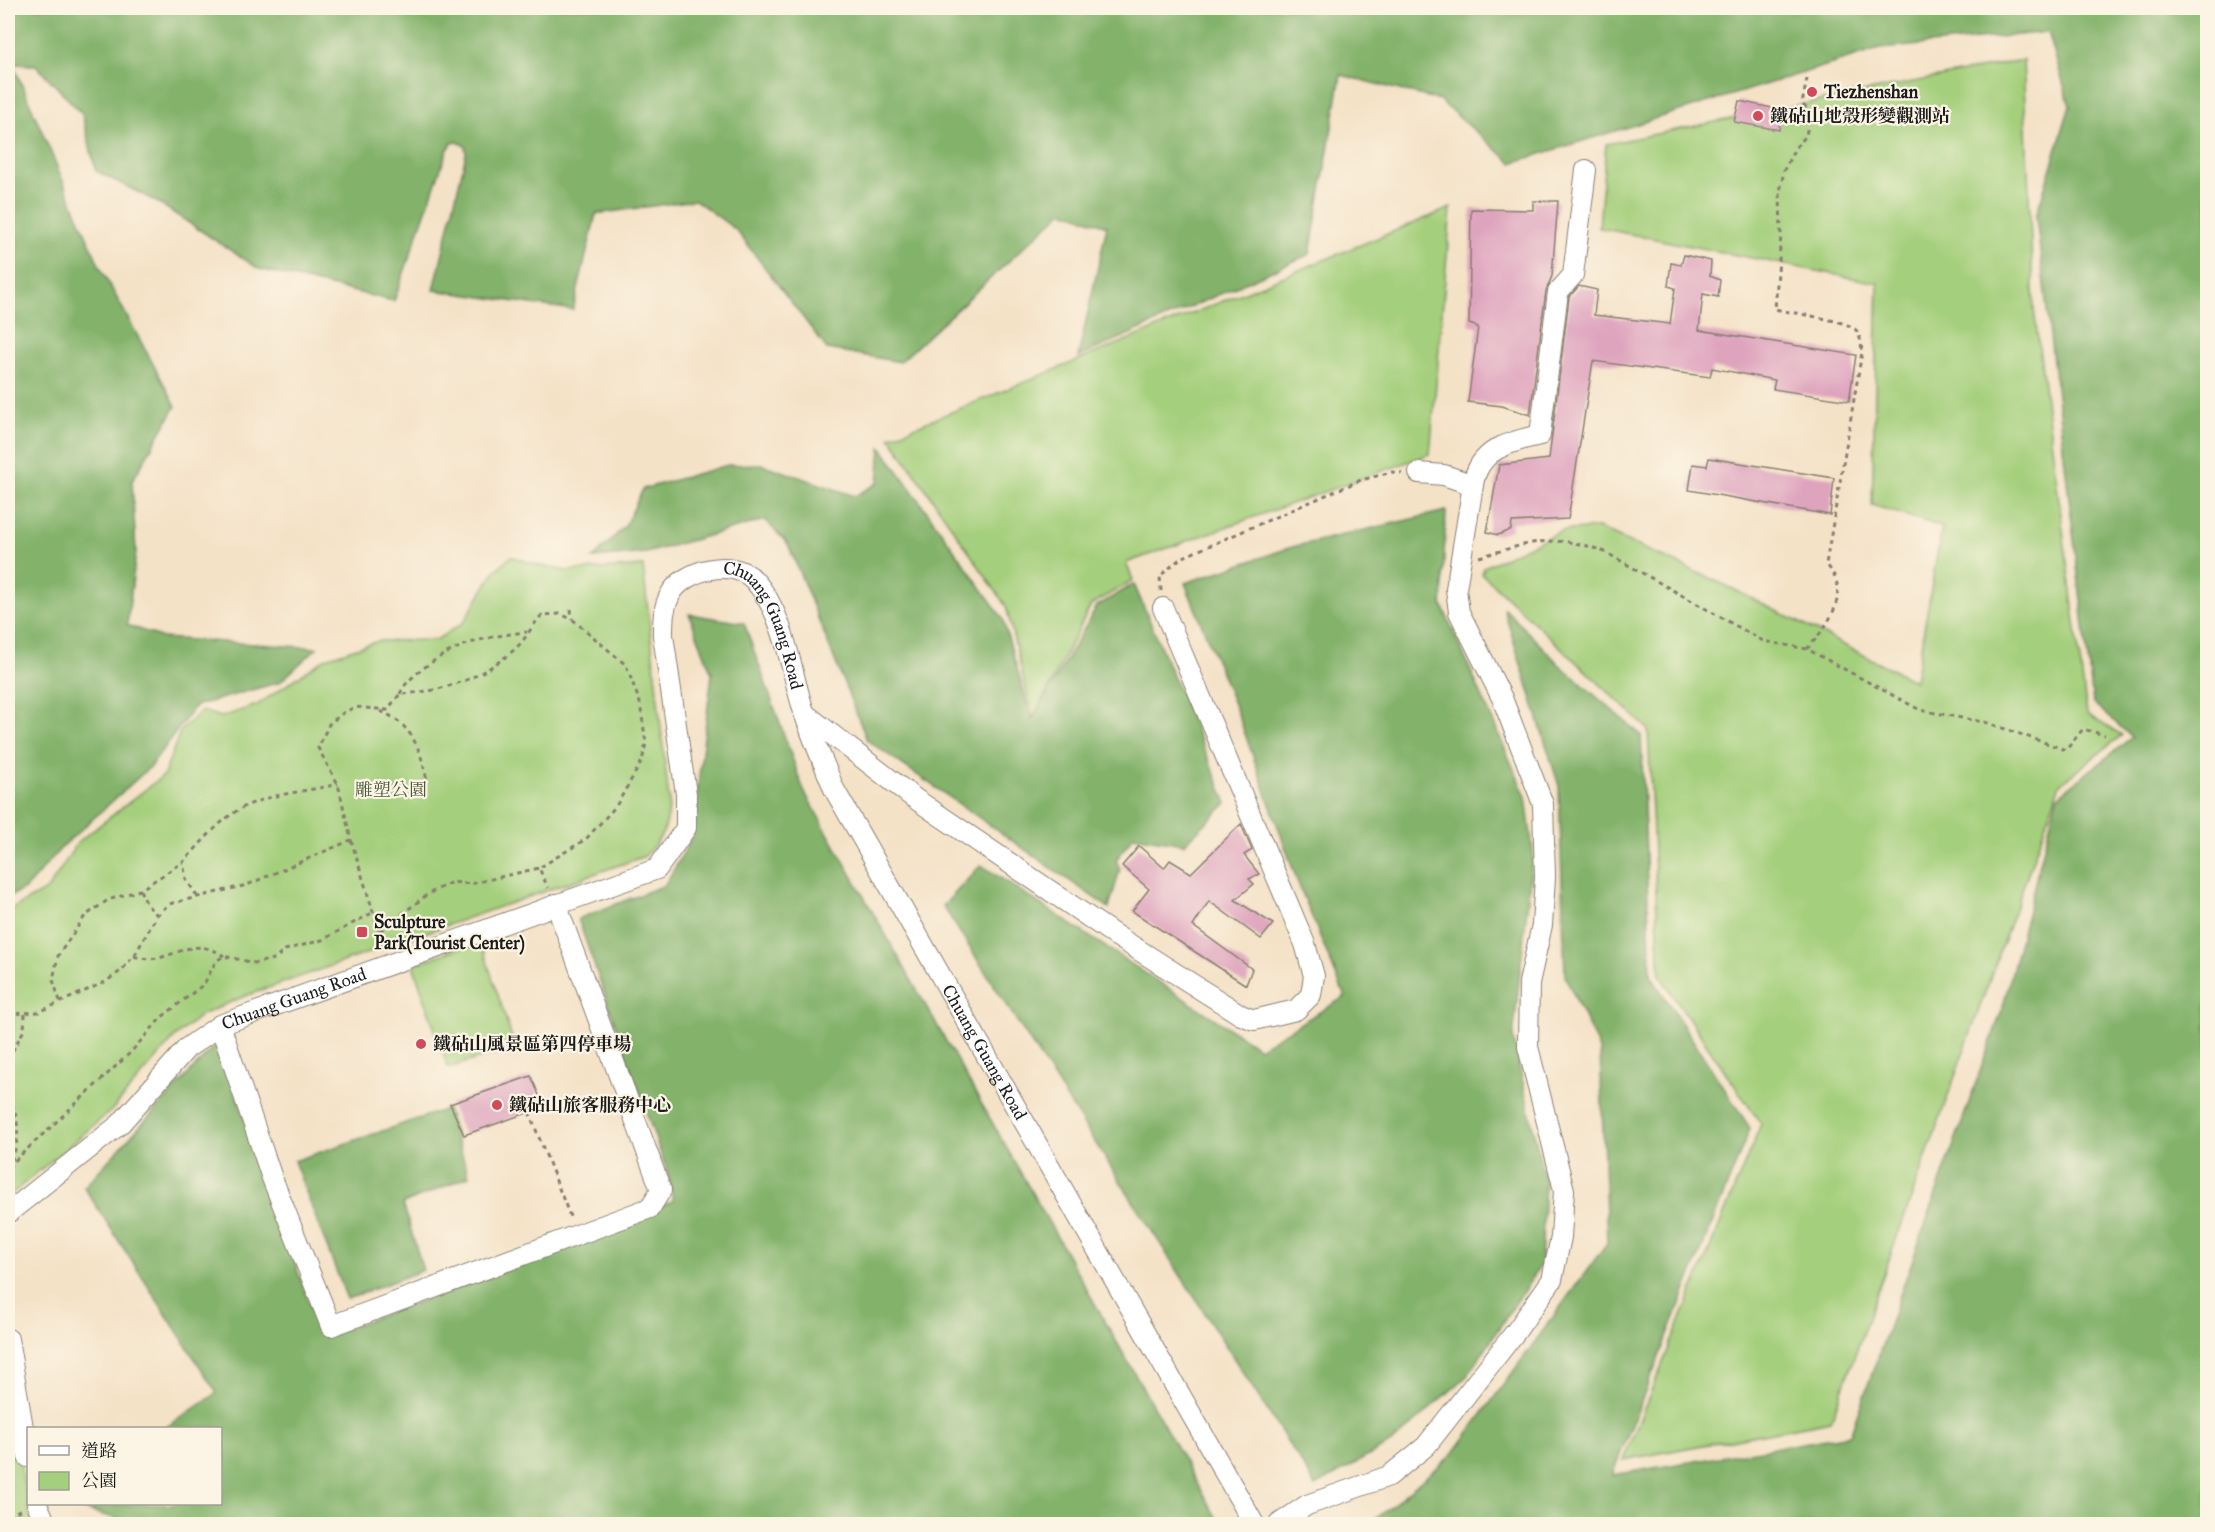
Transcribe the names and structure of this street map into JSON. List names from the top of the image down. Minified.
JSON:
{"streets":{"street":["Chuang Guang Road"]},"parks":["雕塑公園"],"places":{"other":["Tiezhenshan","鐵砧山地殼形變觀測站","鐵砧山風景區第四停車場","鐵砧山旅客服務中心"],"transit":["Sculpture Park(Tourist Center)"]},"legend":["道路","公園"]}
